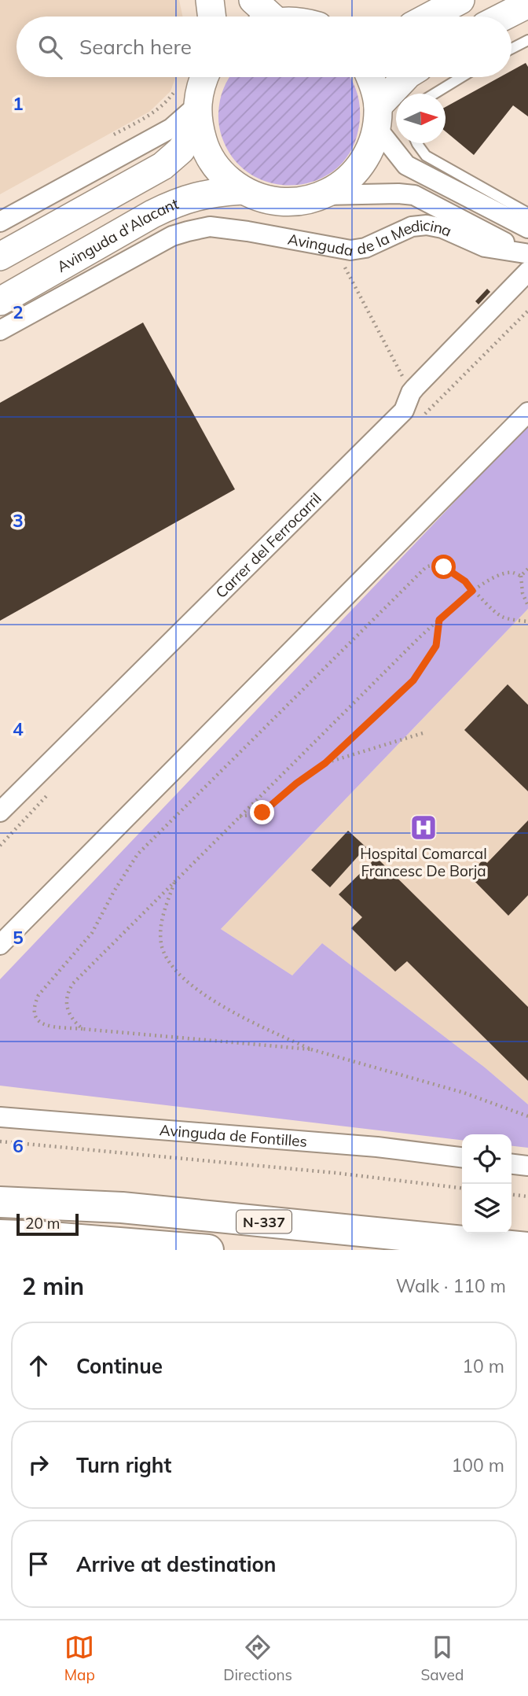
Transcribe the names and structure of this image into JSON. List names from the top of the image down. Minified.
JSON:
{"streets":{"highway":["N-337"],"main road":["Avinguda d'Alacant"],"street":["Avinguda de la Medicina","Carrer del Ferrocarril","Avinguda de Fontilles"]},"crossings":[["Avinguda d'Alacant","Avinguda de la Medicina"],["Avinguda de la Medicina","Carrer del Ferrocarril"]],"places":{"hospital":["Hospital Comarcal Francesc De Borja"]},"scale_bar":"20 m","north":"right","page":{"search":"Search here","scale":"20 m","heading":["2 min","Walk · 110 m"],"list":[["Continue","10 m"],["Turn right","100 m"],"Arrive at destination"],"nav":["Map","Directions","Saved"]},"grid":{"rows":["1","2","3","4","5","6"]}}
